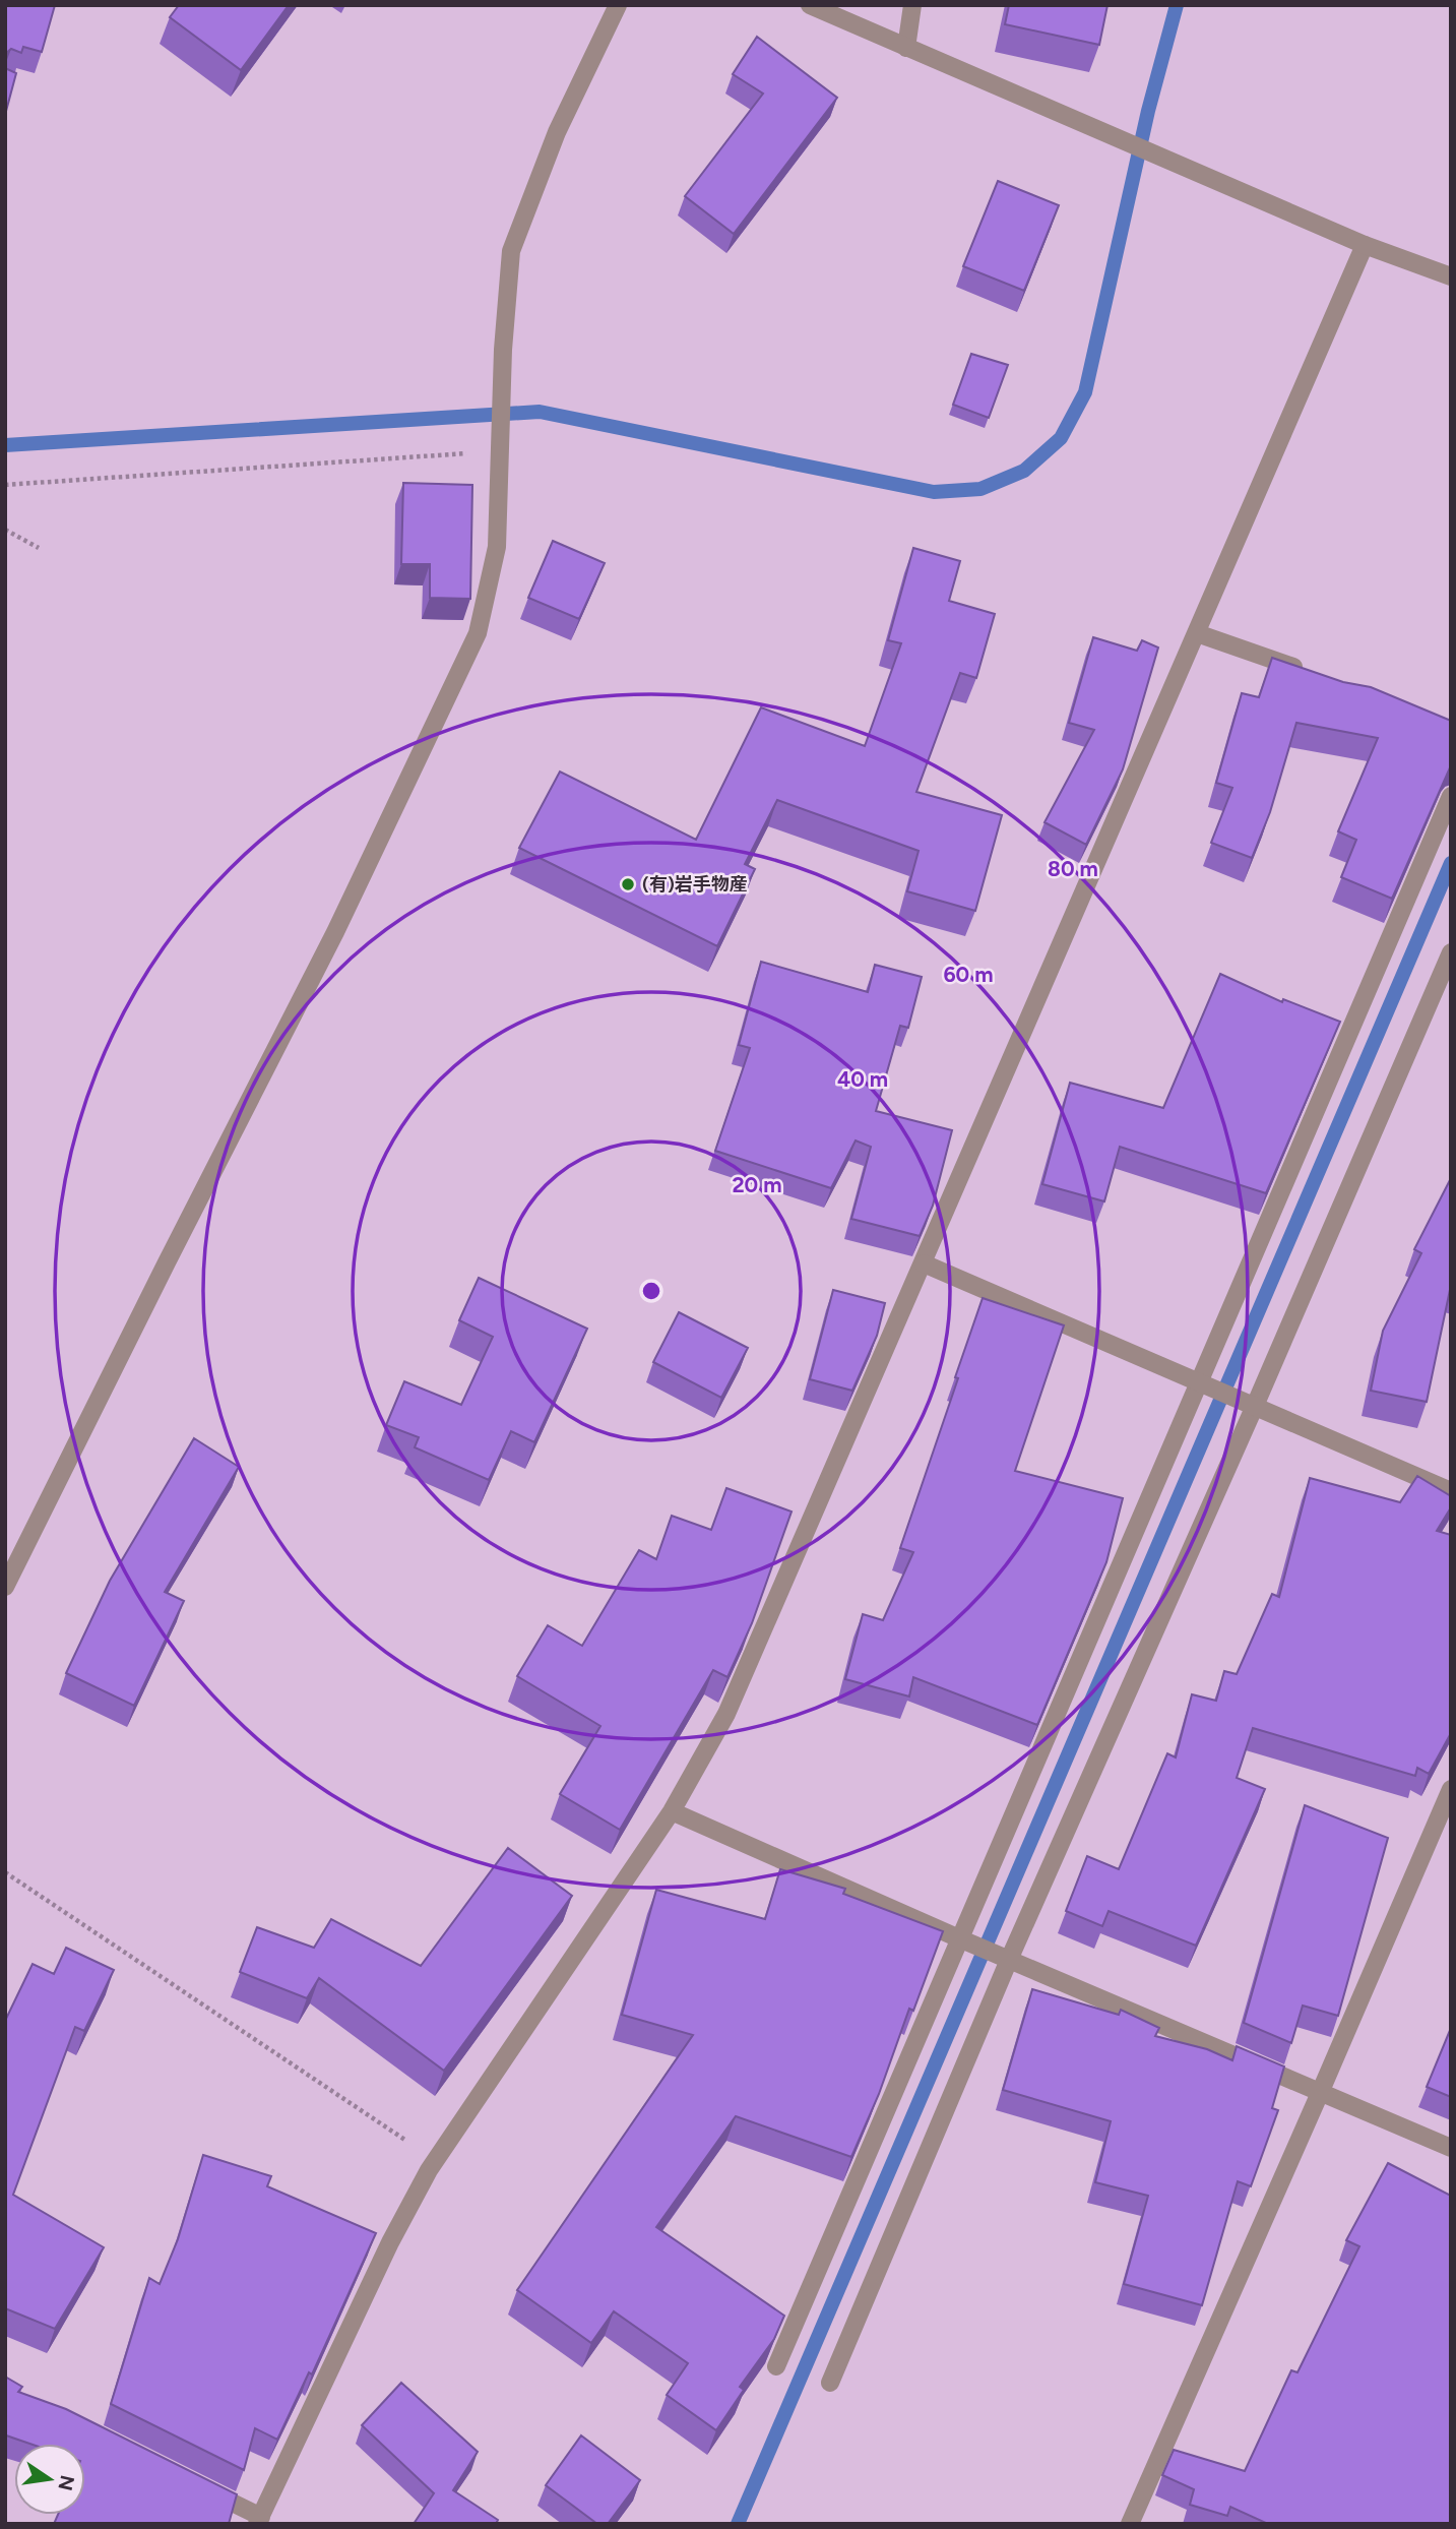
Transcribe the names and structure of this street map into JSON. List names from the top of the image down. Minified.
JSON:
{"places":["(有)岩手物産"],"north":"right","rings":["80 m","60 m","40 m","20 m"]}
